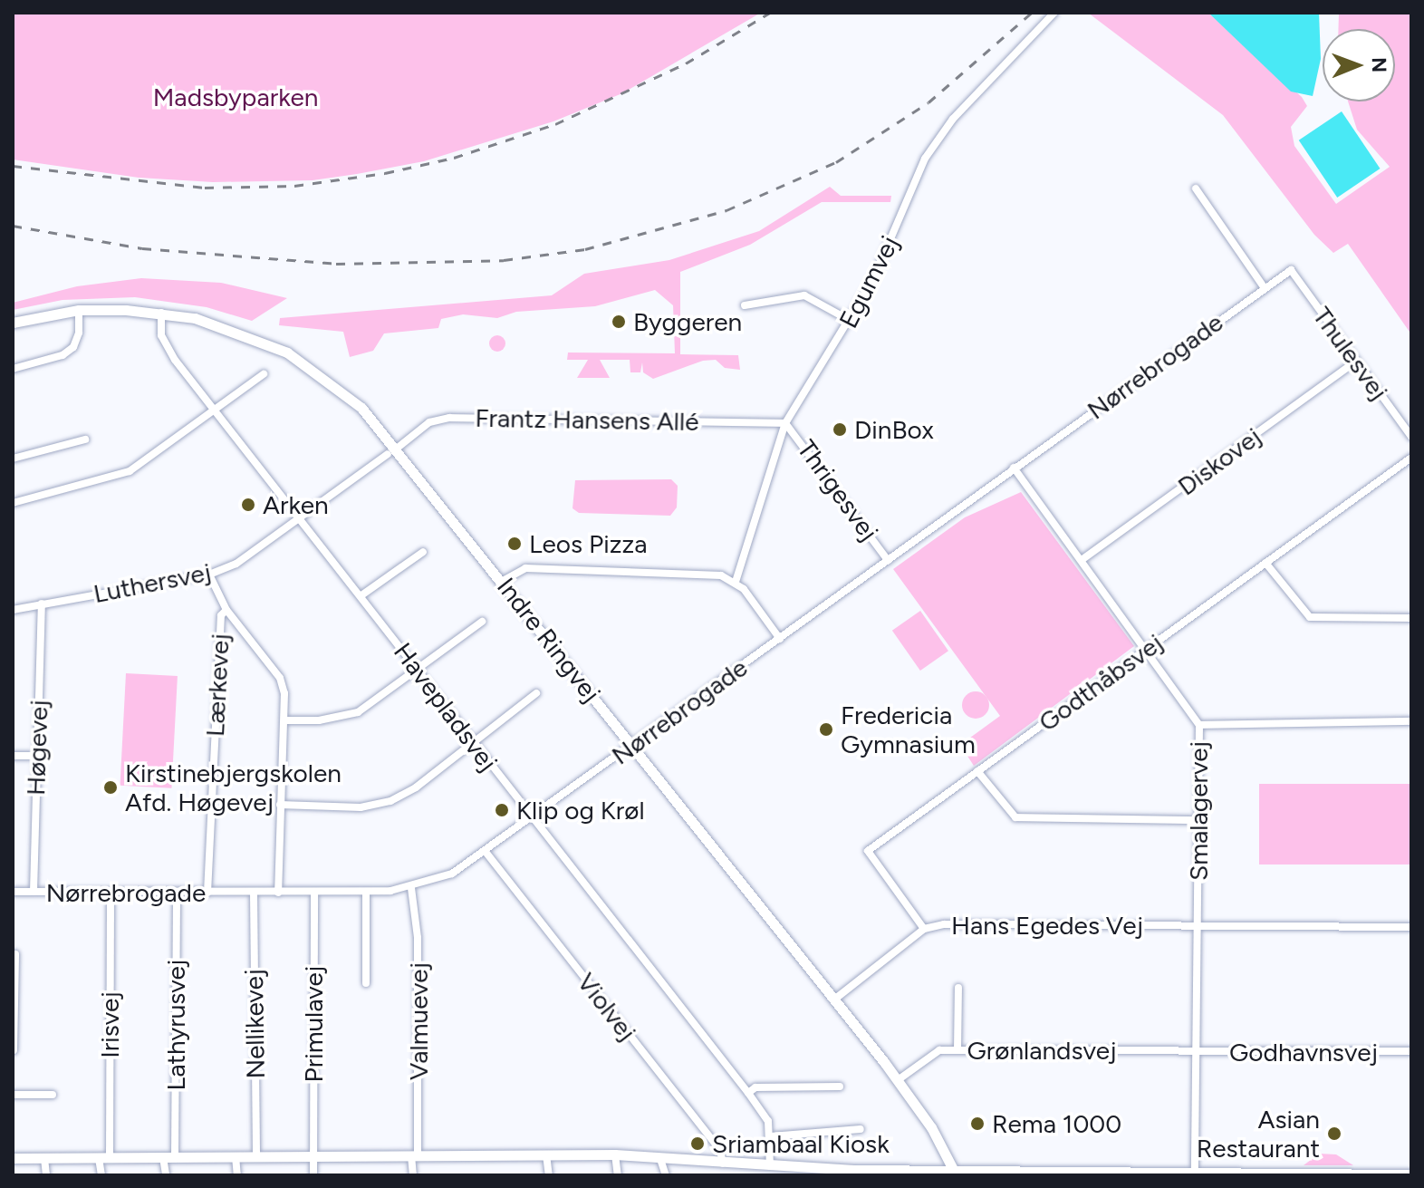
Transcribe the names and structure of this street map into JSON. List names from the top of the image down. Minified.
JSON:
{"streets":{"street":["Egumvej","Thulesvej","Nørrebrogade","Frantz Hansens Allé","Diskovej","Thrigesvej","Luthersvej","Indre Ringvej","Godthåbsvej","Lærkevej","Havepladsvej","Høgevej","Smalagervej","Hans Egedes Vej","Violvej","Valmuevej","Nellikevej","Primulavej","Irisvej","Lathyrusvej","Grønlandsvej","Godhavnsvej"]},"crossings":[["Egumvej","Frantz Hansens Allé"],["Egumvej","Thrigesvej"],["Thulesvej","Nørrebrogade"],["Thulesvej","Diskovej"],["Nørrebrogade","Thrigesvej"],["Nørrebrogade","Indre Ringvej"],["Nørrebrogade","Lærkevej"],["Nørrebrogade","Havepladsvej"],["Nørrebrogade","Høgevej"],["Nørrebrogade","Smalagervej"],["Nørrebrogade","Violvej"],["Nørrebrogade","Valmuevej"],["Nørrebrogade","Nellikevej"],["Nørrebrogade","Primulavej"],["Nørrebrogade","Irisvej"],["Nørrebrogade","Lathyrusvej"],["Frantz Hansens Allé","Thrigesvej"],["Frantz Hansens Allé","Indre Ringvej"],["Diskovej","Smalagervej"],["Luthersvej","Havepladsvej"],["Luthersvej","Høgevej"],["Indre Ringvej","Havepladsvej"],["Indre Ringvej","Hans Egedes Vej"],["Indre Ringvej","Grønlandsvej"],["Godthåbsvej","Smalagervej"],["Godthåbsvej","Hans Egedes Vej"],["Smalagervej","Hans Egedes Vej"],["Smalagervej","Grønlandsvej"],["Smalagervej","Godhavnsvej"],["Grønlandsvej","Godhavnsvej"]],"parks":["Madsbyparken"],"places":["Byggeren","DinBox","Arken","Leos Pizza","Fredericia Gymnasium","Kirstinebjergskolen Afd. Høgevej","Klip og Krøl","Rema 1000","Asian Restaurant","Sriambaal Kiosk"],"north":"right"}
